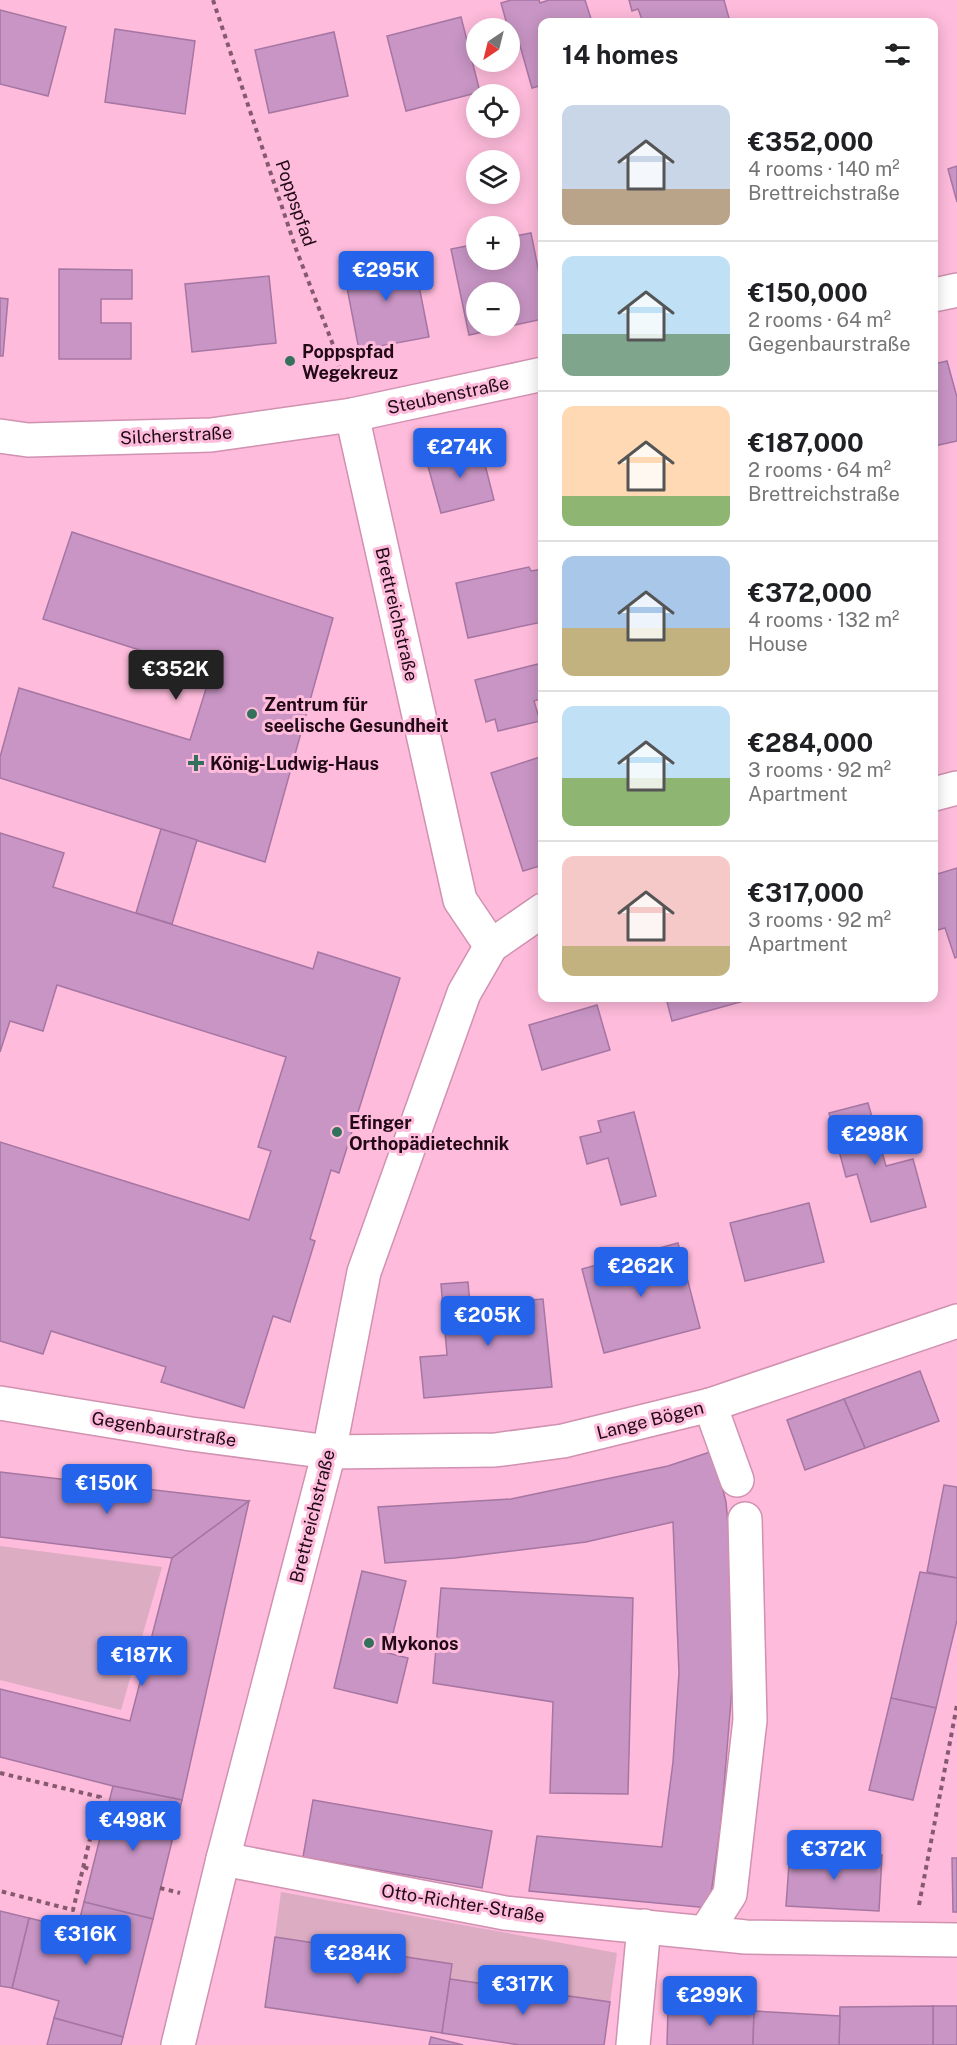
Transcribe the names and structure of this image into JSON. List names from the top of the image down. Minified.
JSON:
{"streets":{"street":["Steubenstraße","Silcherstraße","Brettreichstraße","Lange Bögen","Gegenbaurstraße","Otto-Richter-Straße"],"path":["Poppspfad"]},"crossings":[["Poppspfad","Steubenstraße"],["Poppspfad","Silcherstraße"],["Poppspfad","Brettreichstraße"],["Steubenstraße","Silcherstraße"],["Steubenstraße","Brettreichstraße"],["Silcherstraße","Brettreichstraße"],["Brettreichstraße","Lange Bögen"],["Brettreichstraße","Gegenbaurstraße"],["Brettreichstraße","Otto-Richter-Straße"],["Lange Bögen","Gegenbaurstraße"]],"places":{"other":["Poppspfad Wegekreuz","Zentrum für seelische Gesundheit","Efinger Orthopädietechnik","Mykonos"],"health":["König-Ludwig-Haus"]},"north":"bottom left","page":{"map_buttons":["+","−"],"heading":"14 homes","list":[{"name":"€352,000","note":"4 rooms · 140 m² · Brettreichstraße"},{"name":"€150,000","note":"2 rooms · 64 m² · Gegenbaurstraße"},{"name":"€187,000","note":"2 rooms · 64 m² · Brettreichstraße"},{"name":"€372,000","note":"4 rooms · 132 m² · House"},{"name":"€284,000","note":"3 rooms · 92 m² · Apartment"},{"name":"€317,000","note":"3 rooms · 92 m² · Apartment"}],"price":["€295K","€274K","€352K","€298K","€262K","€205K","€150K","€187K","€498K","€372K","€316K","€284K","€317K","€299K"]}}
